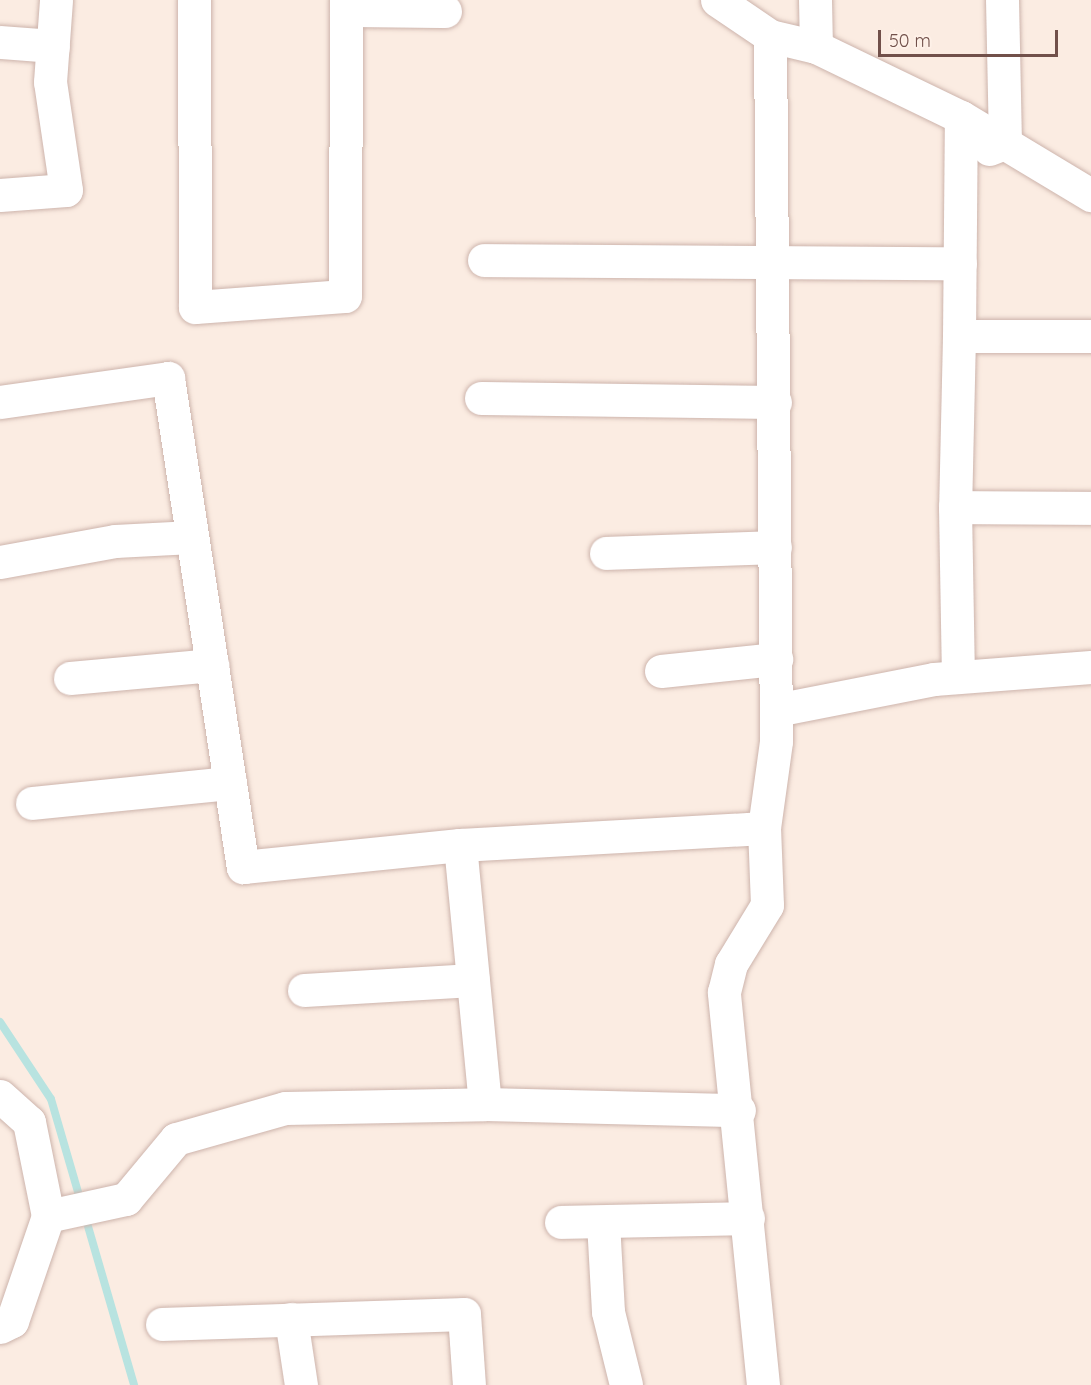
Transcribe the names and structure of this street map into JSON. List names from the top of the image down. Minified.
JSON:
{"scale_bar":"50 m"}
